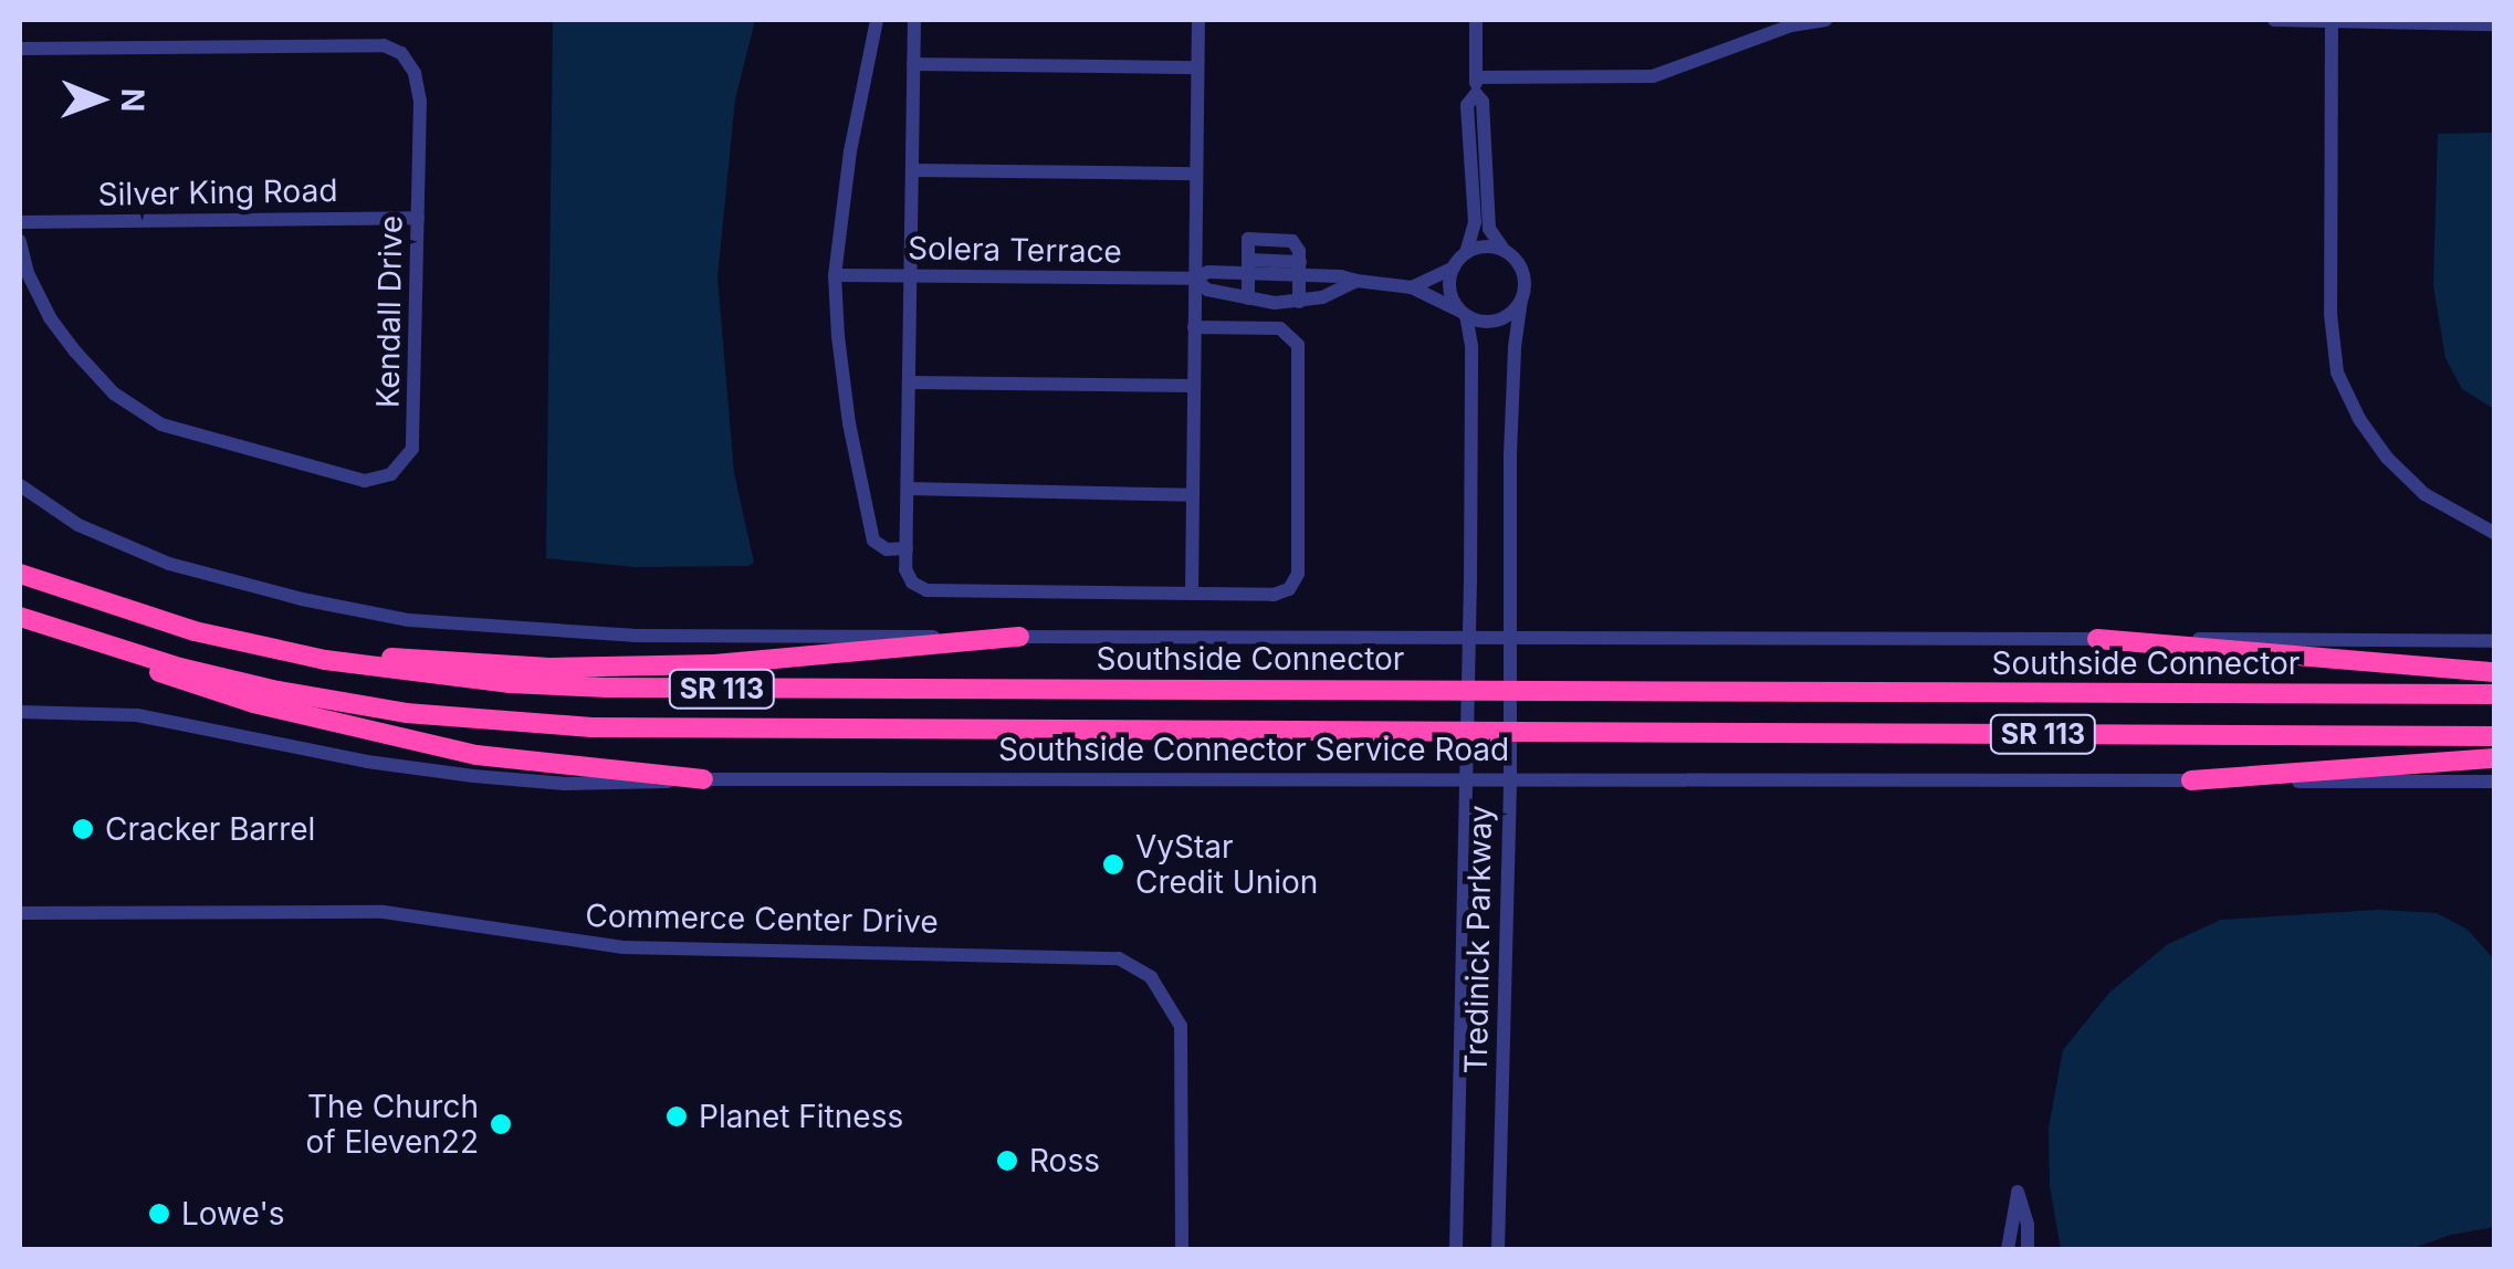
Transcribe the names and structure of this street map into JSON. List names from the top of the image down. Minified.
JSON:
{"streets":{"highway":["Southside Connector","SR 113"],"street":["Silver King Road","Solera Terrace","Kendall Drive","Southside Connector Service Road","Commerce Center Drive","Tredinick Parkway"]},"crossings":[["Silver King Road","Kendall Drive"],["Solera Terrace","Tredinick Parkway"],["Southside Connector","Tredinick Parkway"],["Southside Connector Service Road","Tredinick Parkway"]],"places":["Cracker Barrel","VyStar Credit Union","Planet Fitness","The Church of Eleven22","Ross","Lowe's"],"north":"right"}
